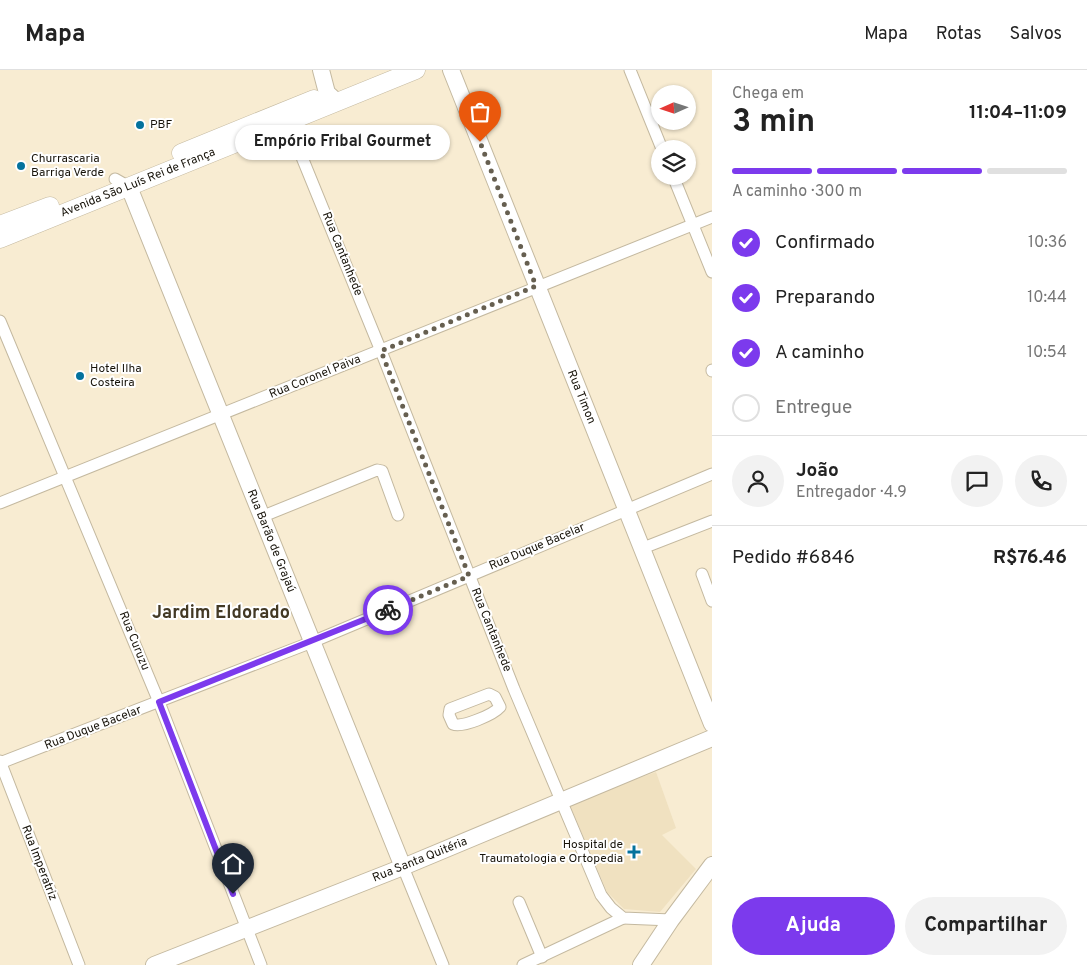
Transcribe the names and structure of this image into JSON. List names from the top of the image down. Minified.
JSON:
{"streets":{"main road":["Avenida São Luís Rei de França"],"street":["Rua Cantanhede","Rua Coronel Paiva","Rua Timon","Rua Barão de Grajaú","Rua Duque Bacelar","Rua Curuzu","Rua Santa Quitéria","Rua Imperatriz"]},"crossings":[["Avenida São Luís Rei de França","Rua Cantanhede"],["Avenida São Luís Rei de França","Rua Barão de Grajaú"],["Rua Cantanhede","Rua Coronel Paiva"],["Rua Cantanhede","Rua Duque Bacelar"],["Rua Cantanhede","Rua Santa Quitéria"],["Rua Coronel Paiva","Rua Timon"],["Rua Coronel Paiva","Rua Barão de Grajaú"],["Rua Coronel Paiva","Rua Curuzu"],["Rua Timon","Rua Duque Bacelar"],["Rua Barão de Grajaú","Rua Duque Bacelar"],["Rua Barão de Grajaú","Rua Santa Quitéria"],["Rua Duque Bacelar","Rua Curuzu"],["Rua Duque Bacelar","Rua Imperatriz"],["Rua Curuzu","Rua Santa Quitéria"]],"districts":["Jardim Eldorado"],"places":{"other":["PBF","Empório Fribal Gourmet","Churrascaria Barriga Verde","Hotel Ilha Costeira"],"health":["Hospital de Traumatologia e Ortopedia"]},"north":"left","page":{"header":"Mapa","nav":["Mapa","Rotas","Salvos"],"heading":["3 min","Chega em","11:04–11:09"],"panel":["João","Entregador · 4.9","Pedido #6846","R$76.46"],"bubble":"Empório Fribal Gourmet","bar":"A caminho · 300 m","list":[["Confirmado","10:36"],["Preparando","10:44"],["A caminho","10:54"],"Entregue"],"buttons":["Ajuda","Compartilhar"]}}
